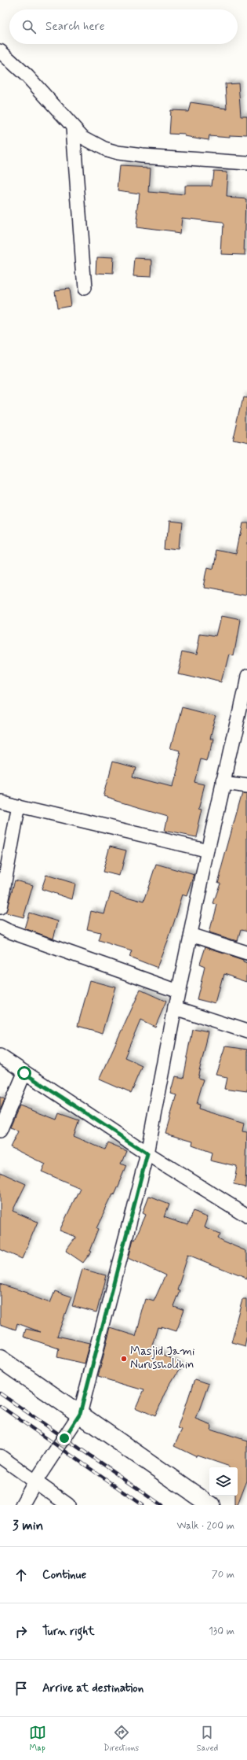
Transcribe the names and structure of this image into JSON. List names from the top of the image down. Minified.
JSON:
{"places":["Masjid Jami Nurussholihin"],"page":{"search":"Search here","heading":["3 min","Walk · 200 m"],"list":[["Continue","70 m"],["Turn right","130 m"],"Arrive at destination"],"nav":["Map","Directions","Saved"]}}
